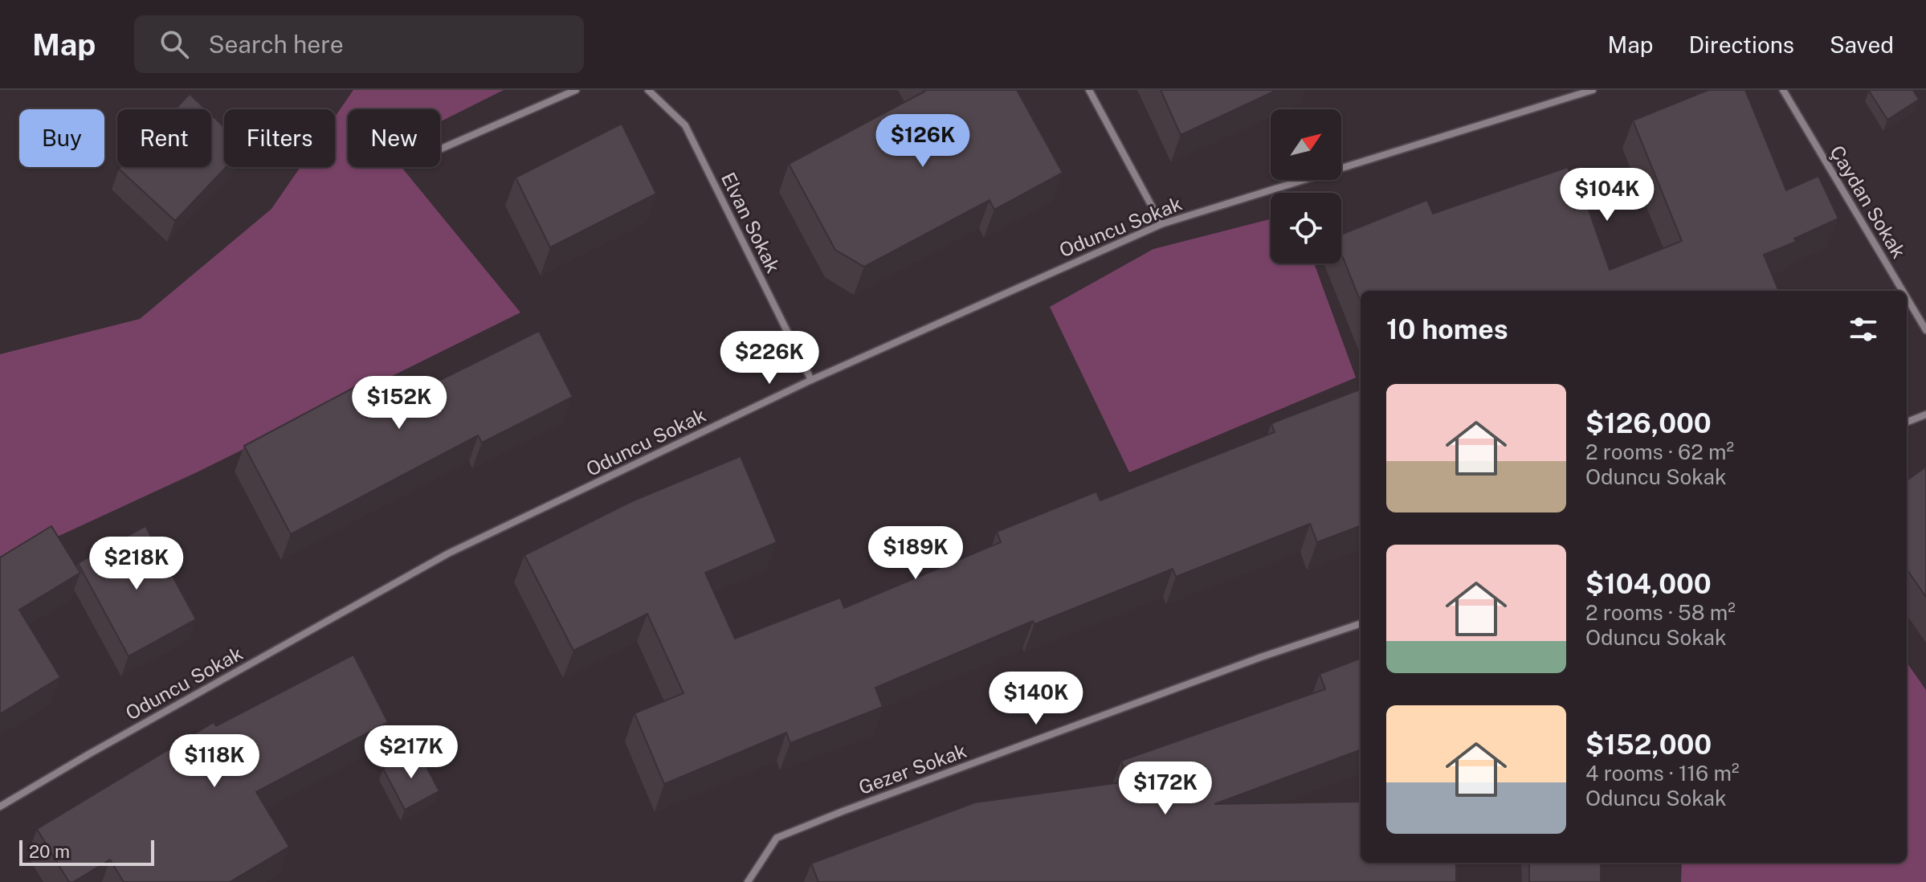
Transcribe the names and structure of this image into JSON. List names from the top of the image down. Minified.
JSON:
{"streets":{"street":["Çaydan Sokak","Elvan Sokak","Oduncu Sokak","Gezer Sokak"]},"crossings":[["Elvan Sokak","Oduncu Sokak"]],"scale_bar":"20 m","north":"top right","page":{"header":"Map","search":"Search here","nav":["Map","Directions","Saved"],"chip":["Buy","Rent","Filters","New"],"price":["$126K","$104K","$226K","$152K","$189K","$218K","$140K","$217K","$118K","$172K"],"heading":"10 homes","list":[{"name":"$126,000","note":"2 rooms · 62 m² · Oduncu Sokak"},{"name":"$104,000","note":"2 rooms · 58 m² · Oduncu Sokak"},{"name":"$152,000","note":"4 rooms · 116 m² · Oduncu Sokak"}],"scale":"20 m"}}
